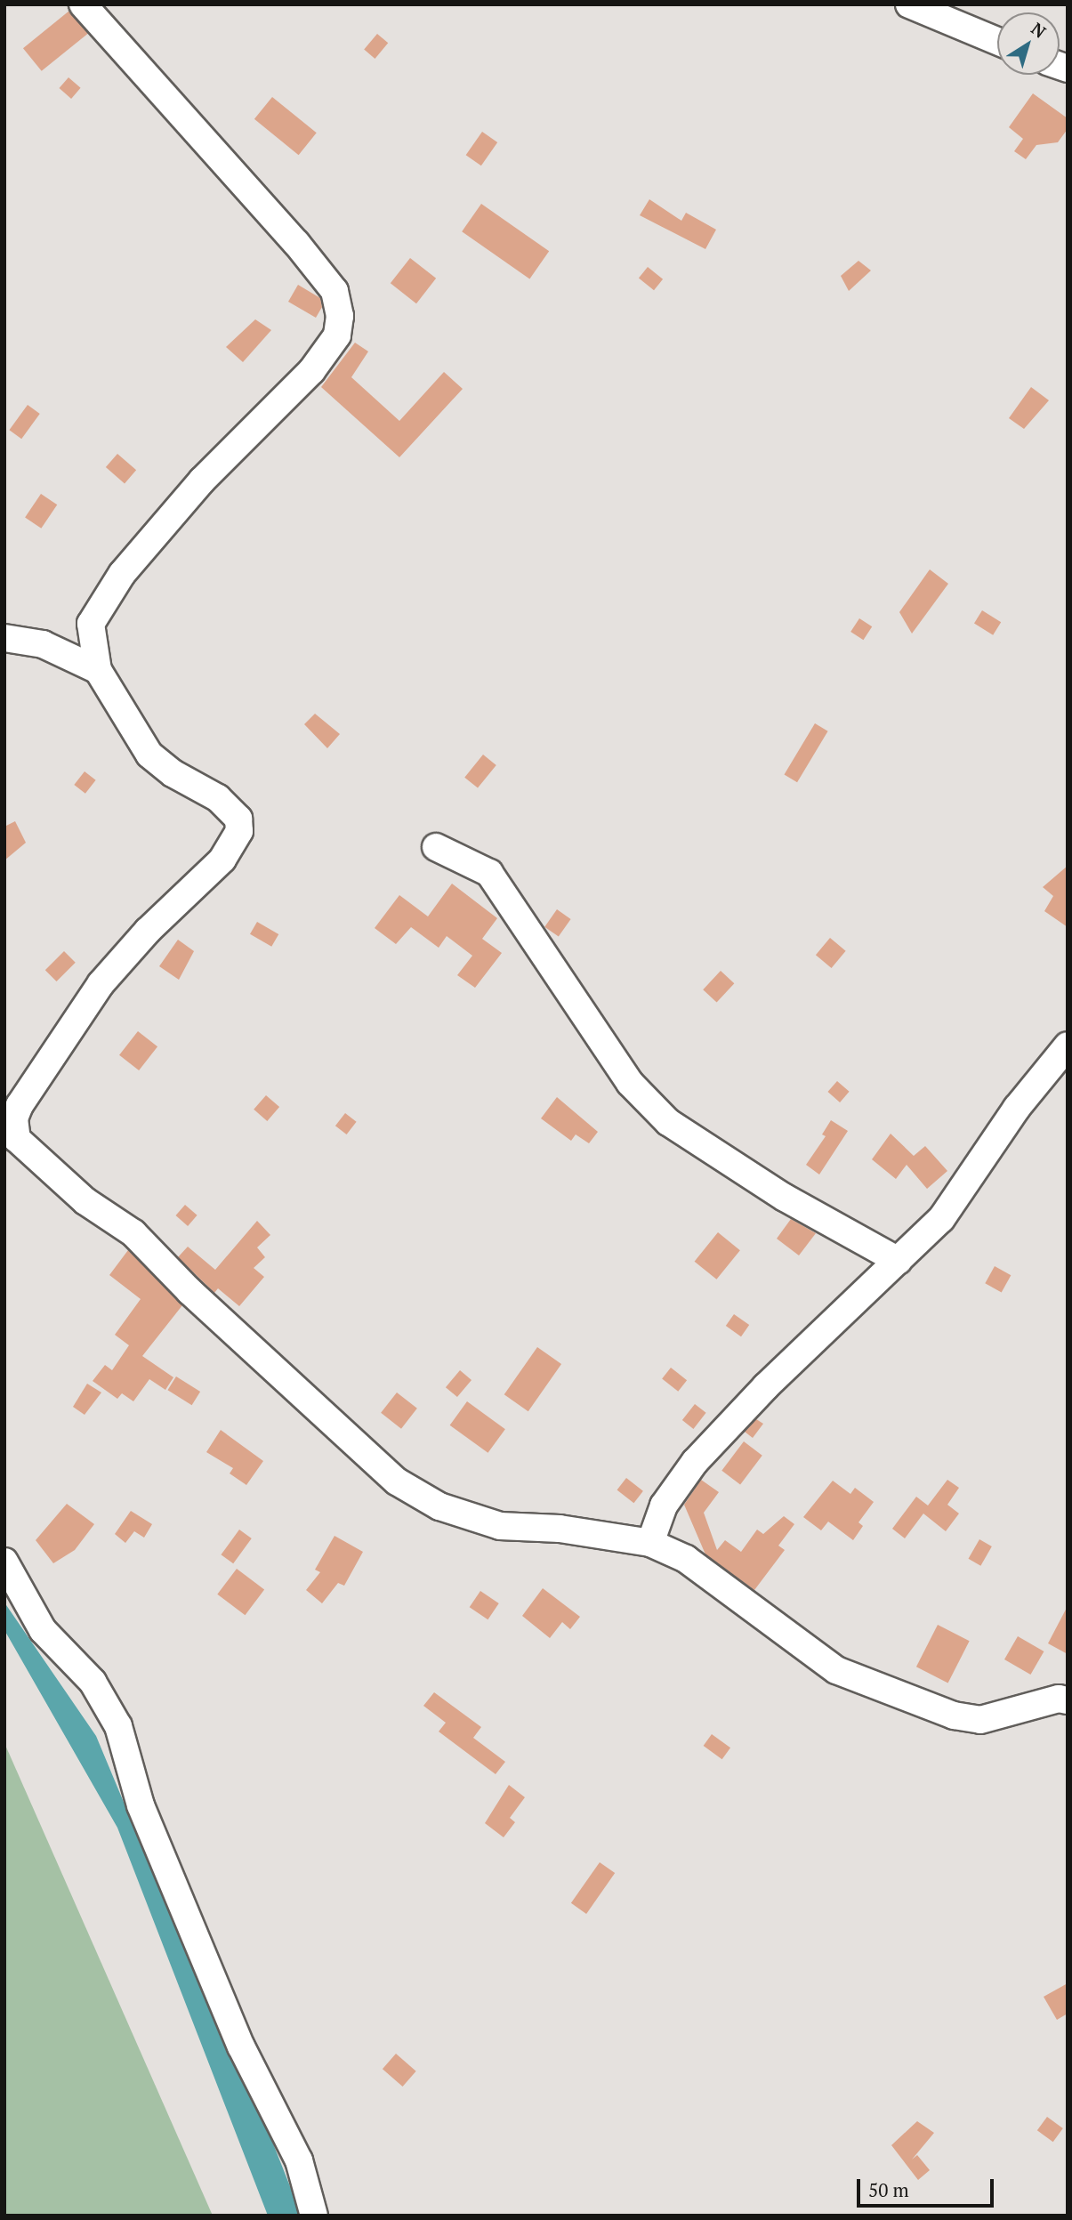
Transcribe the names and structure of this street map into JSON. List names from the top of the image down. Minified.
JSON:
{"scale_bar":"50 m","north":"top right"}
